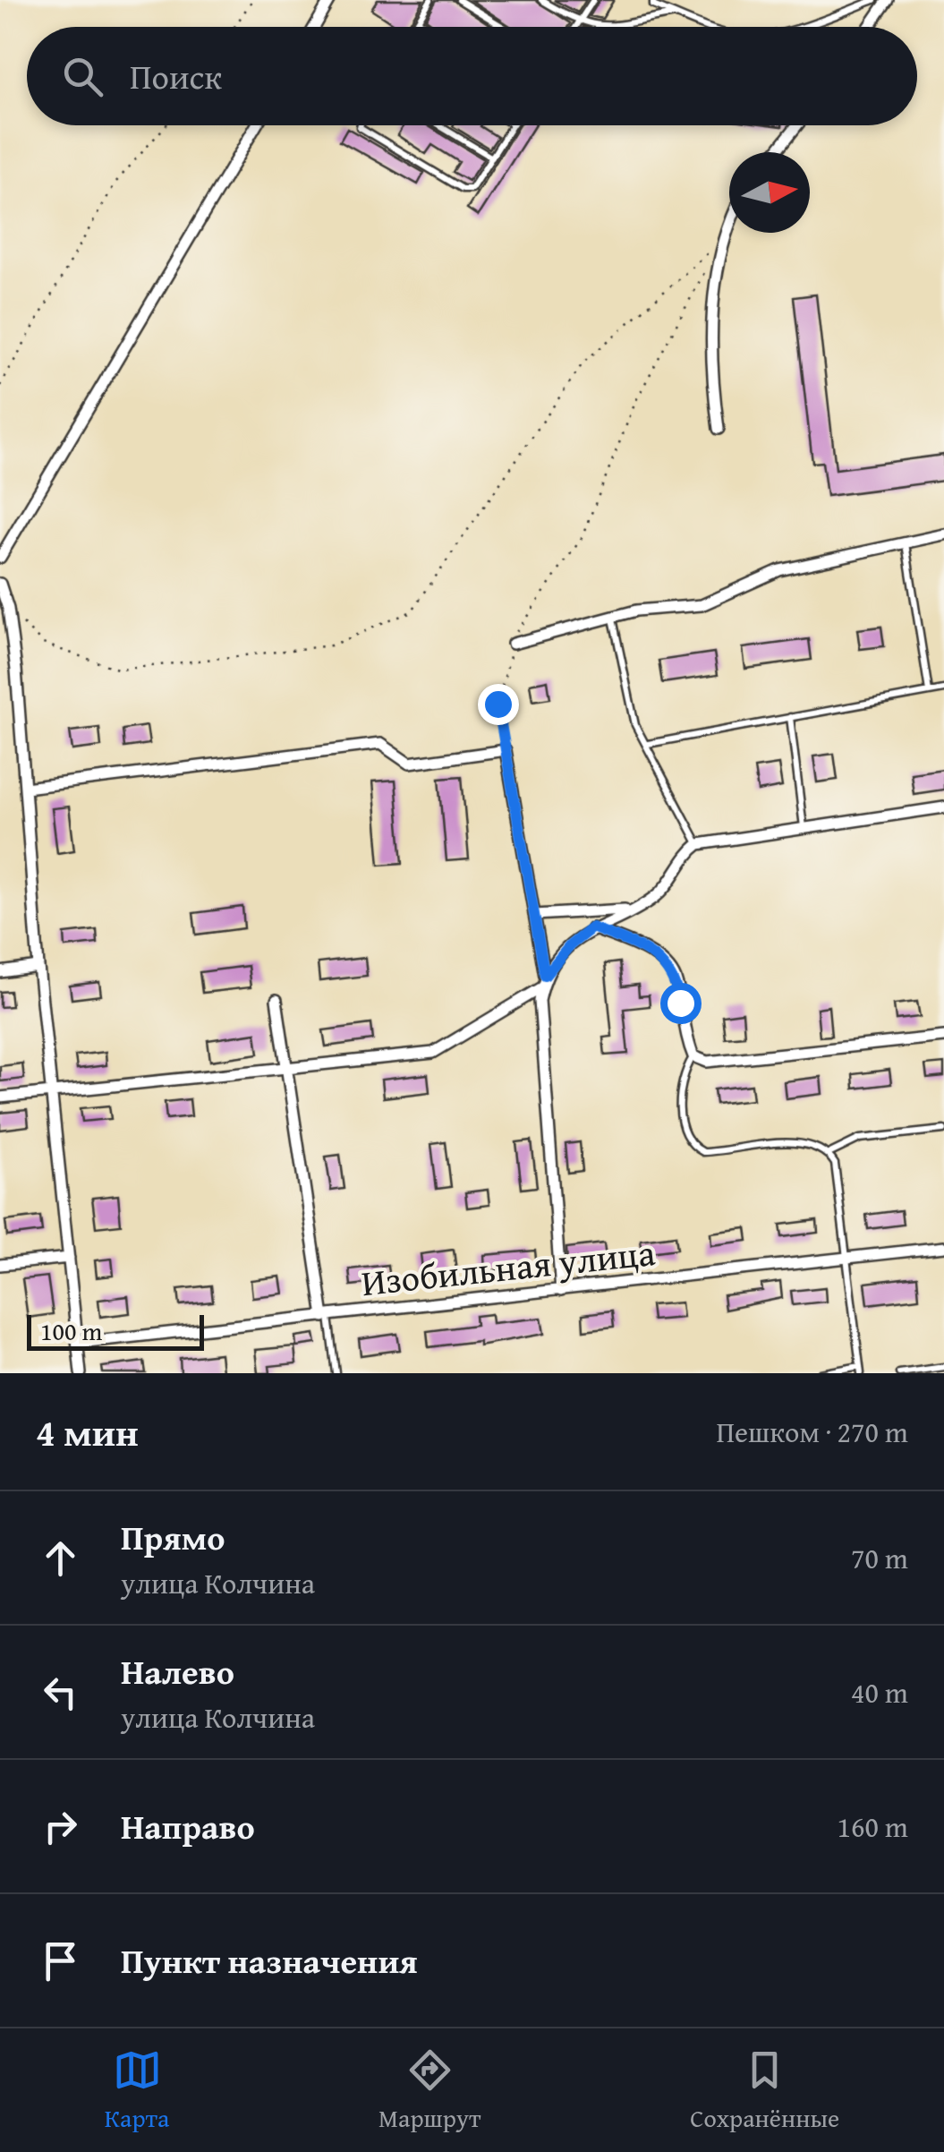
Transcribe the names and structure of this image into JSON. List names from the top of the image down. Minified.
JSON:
{"streets":{"street":["Изобильная улица"]},"scale_bar":"100 m","north":"right","page":{"search":"Поиск","scale":"100 m","heading":["4 мин","Пешком · 270 m"],"list":[["Прямо","улица Колчина","70 m"],["Налево","улица Колчина","40 m"],["Направо","160 m"],"Пункт назначения"],"nav":["Карта","Маршрут","Сохранённые"]}}
